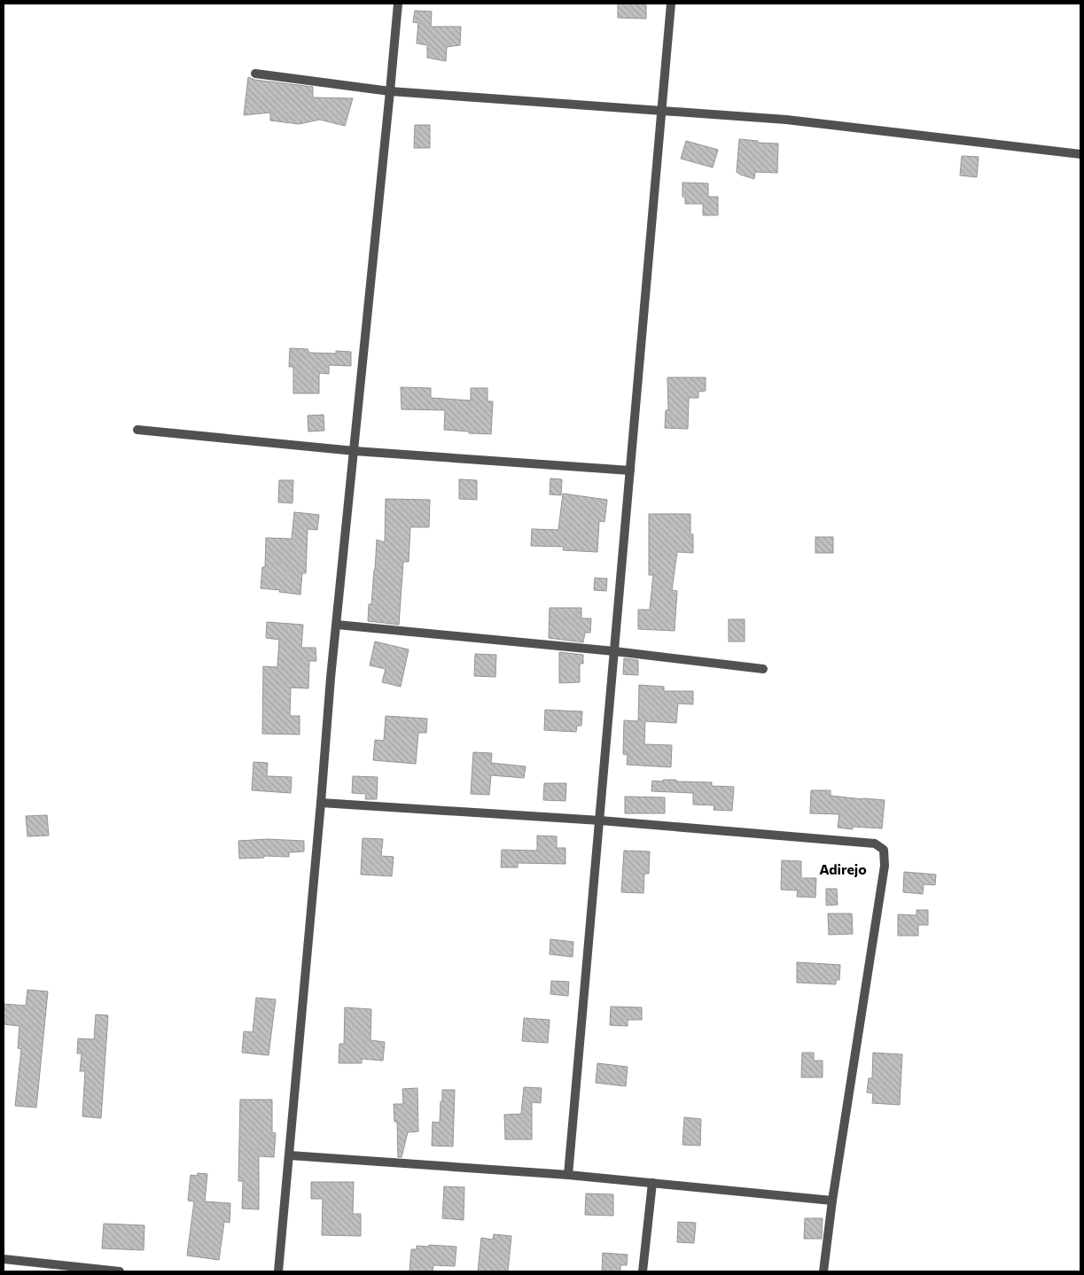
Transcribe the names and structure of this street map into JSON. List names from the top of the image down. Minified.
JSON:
{"districts":["Adirejo"]}
